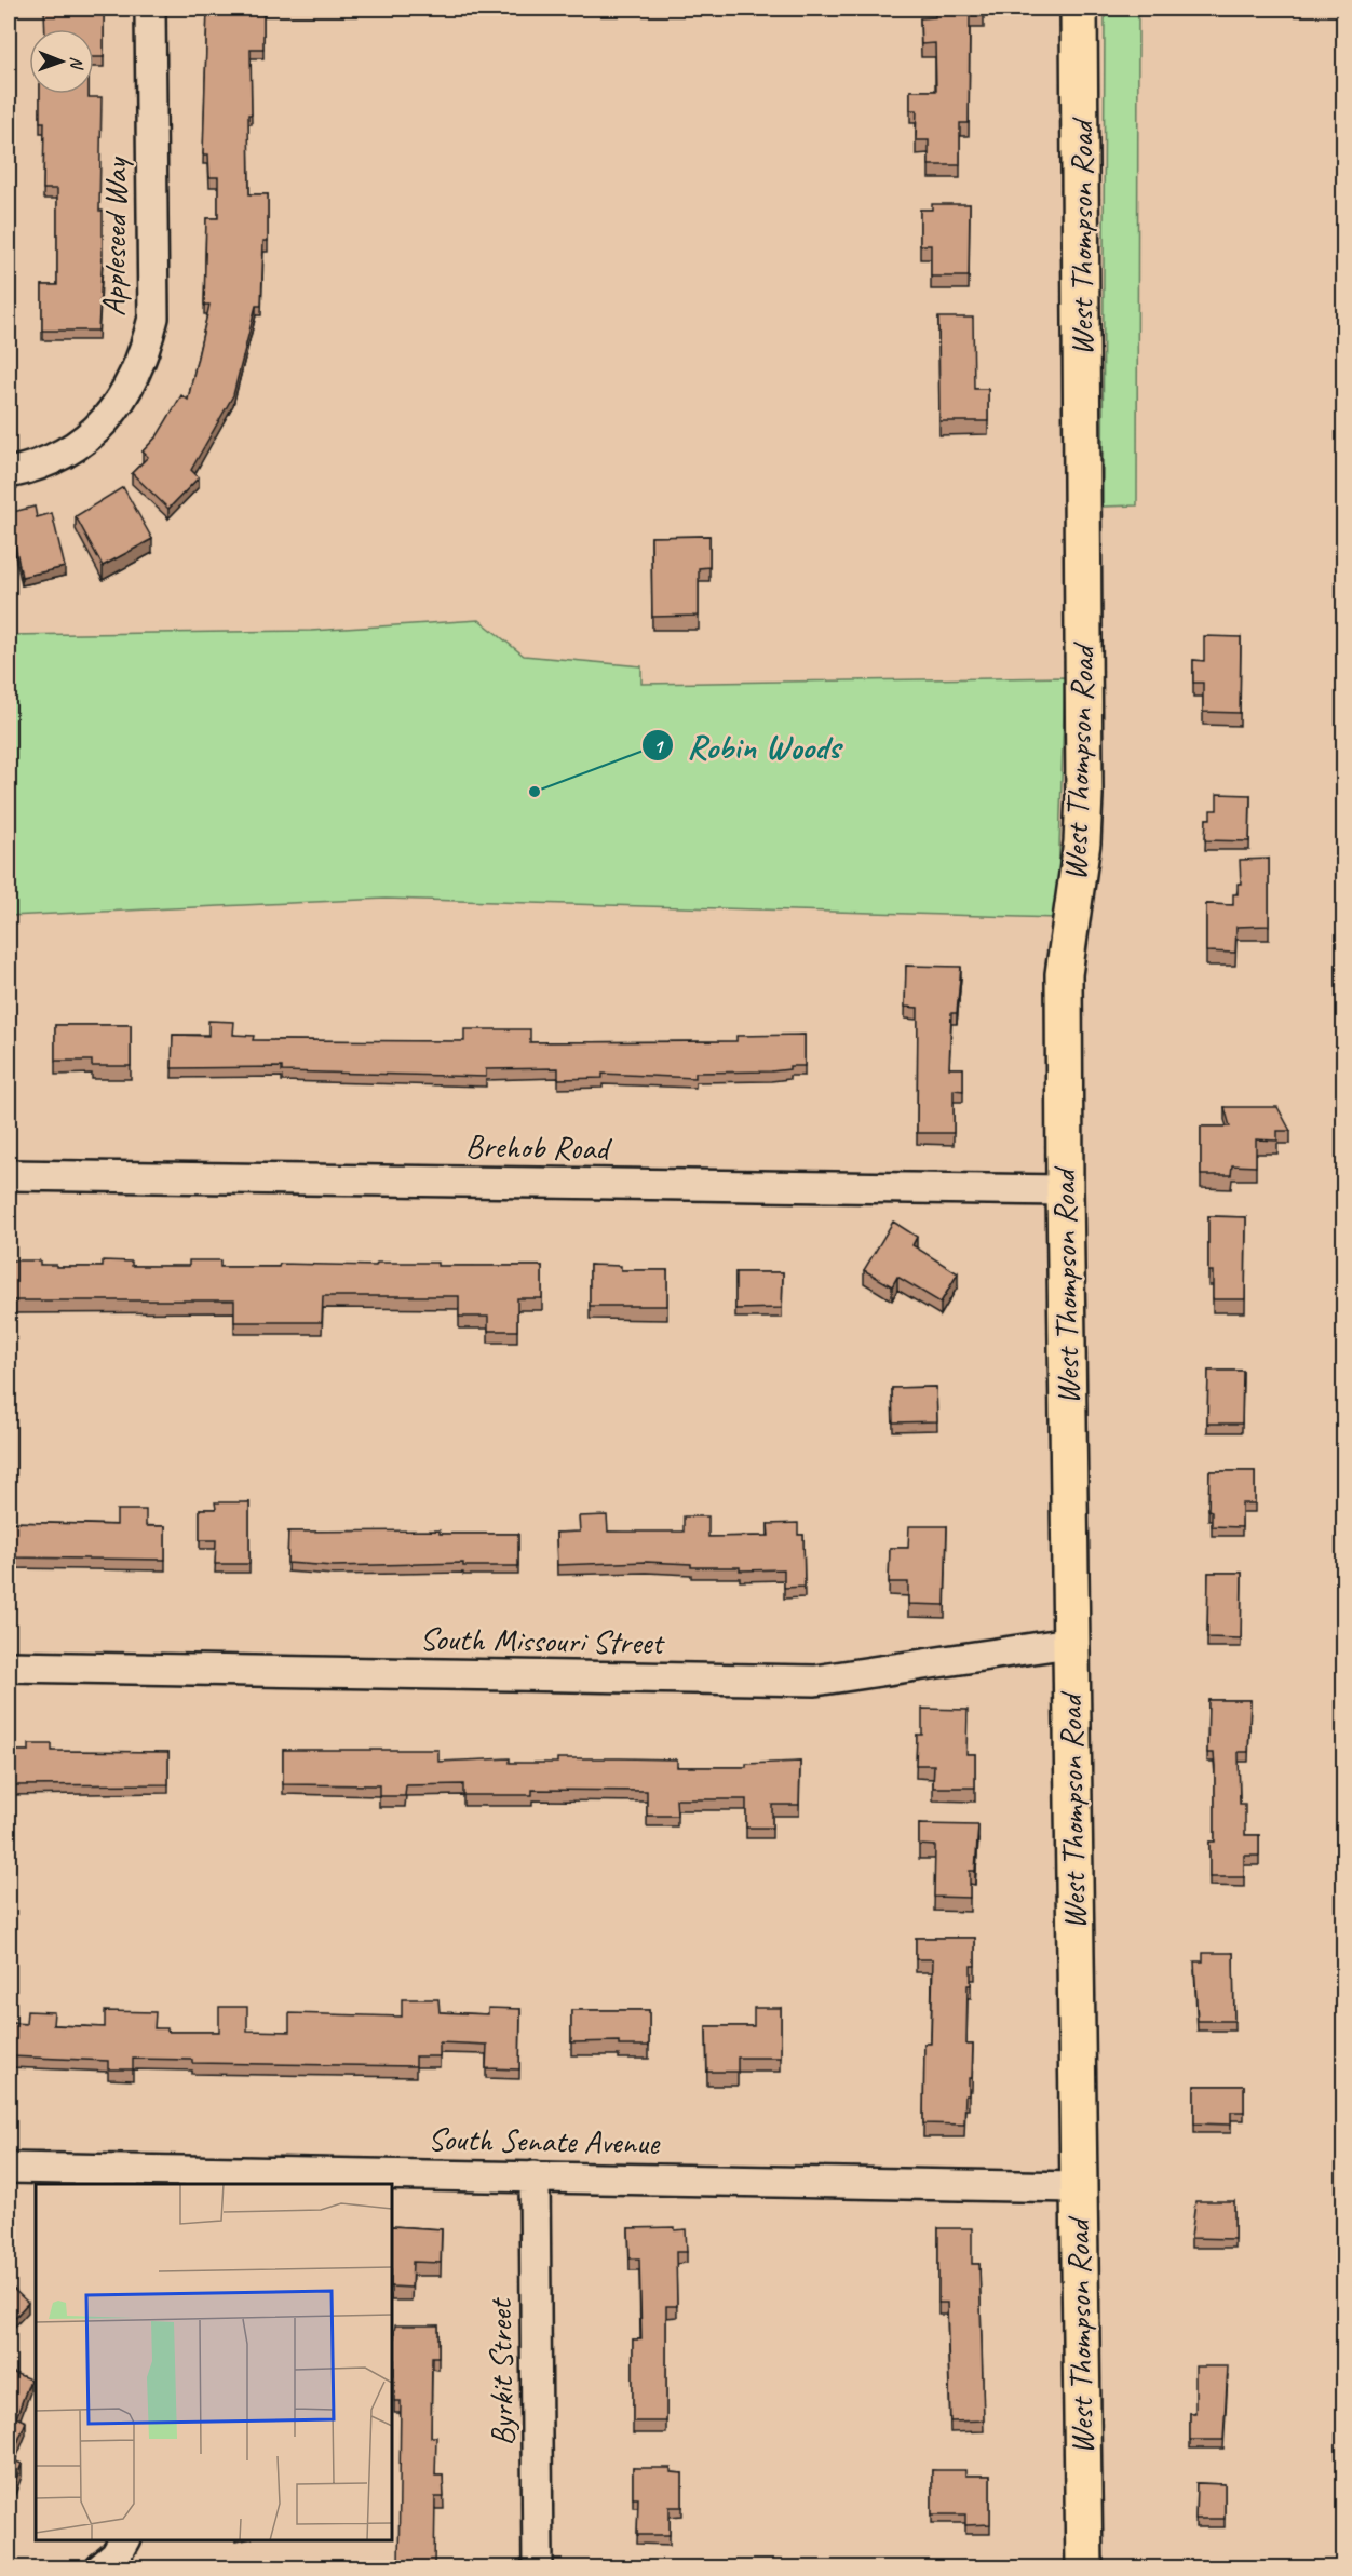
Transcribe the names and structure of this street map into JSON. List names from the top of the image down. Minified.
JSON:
{"streets":{"main road":["West Thompson Road"],"street":["Appleseed Way","Brehob Road","South Missouri Street","South Senate Avenue","Byrkit Street"]},"crossings":[["West Thompson Road","Brehob Road"],["West Thompson Road","South Missouri Street"],["West Thompson Road","South Senate Avenue"],["South Senate Avenue","Byrkit Street"]],"places":["Robin Woods"],"north":"right"}
